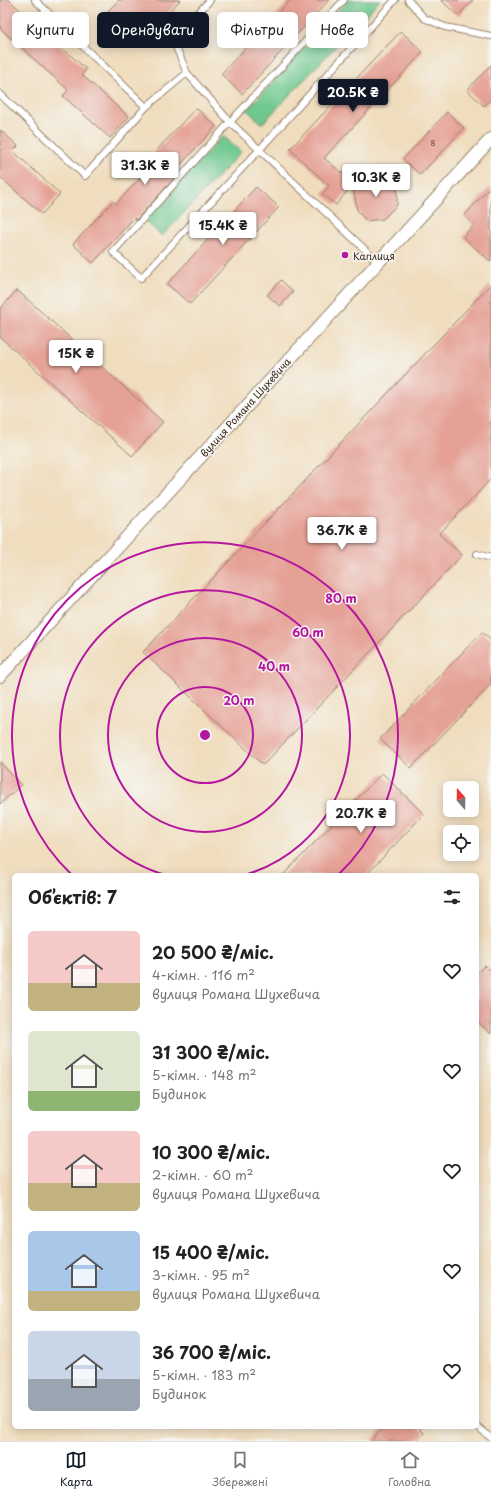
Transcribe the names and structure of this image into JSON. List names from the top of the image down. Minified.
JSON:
{"streets":{"street":["вулиця Романа Шухевича"]},"places":["Каплиця"],"house_numbers":["8"],"north":"top","page":{"chip":["Купити","Орендувати","Фільтри","Нове"],"price":["20.5K ₴","31.3K ₴","10.3K ₴","15.4K ₴","15K ₴","36.7K ₴","20.7K ₴"],"heading":"Об’єктів: 7","list":[{"name":"20 500 ₴/міс.","note":"4-кімн. · 116 m² · вулиця Романа Шухевича"},{"name":"31 300 ₴/міс.","note":"5-кімн. · 148 m² · Будинок"},{"name":"10 300 ₴/міс.","note":"2-кімн. · 60 m² · вулиця Романа Шухевича"},{"name":"15 400 ₴/міс.","note":"3-кімн. · 95 m² · вулиця Романа Шухевича"},{"name":"36 700 ₴/міс.","note":"5-кімн. · 183 m² · Будинок"}],"tabs":["Карта","Збережені","Головна"]},"rings":["80 m","60 m","40 m","20 m"]}
